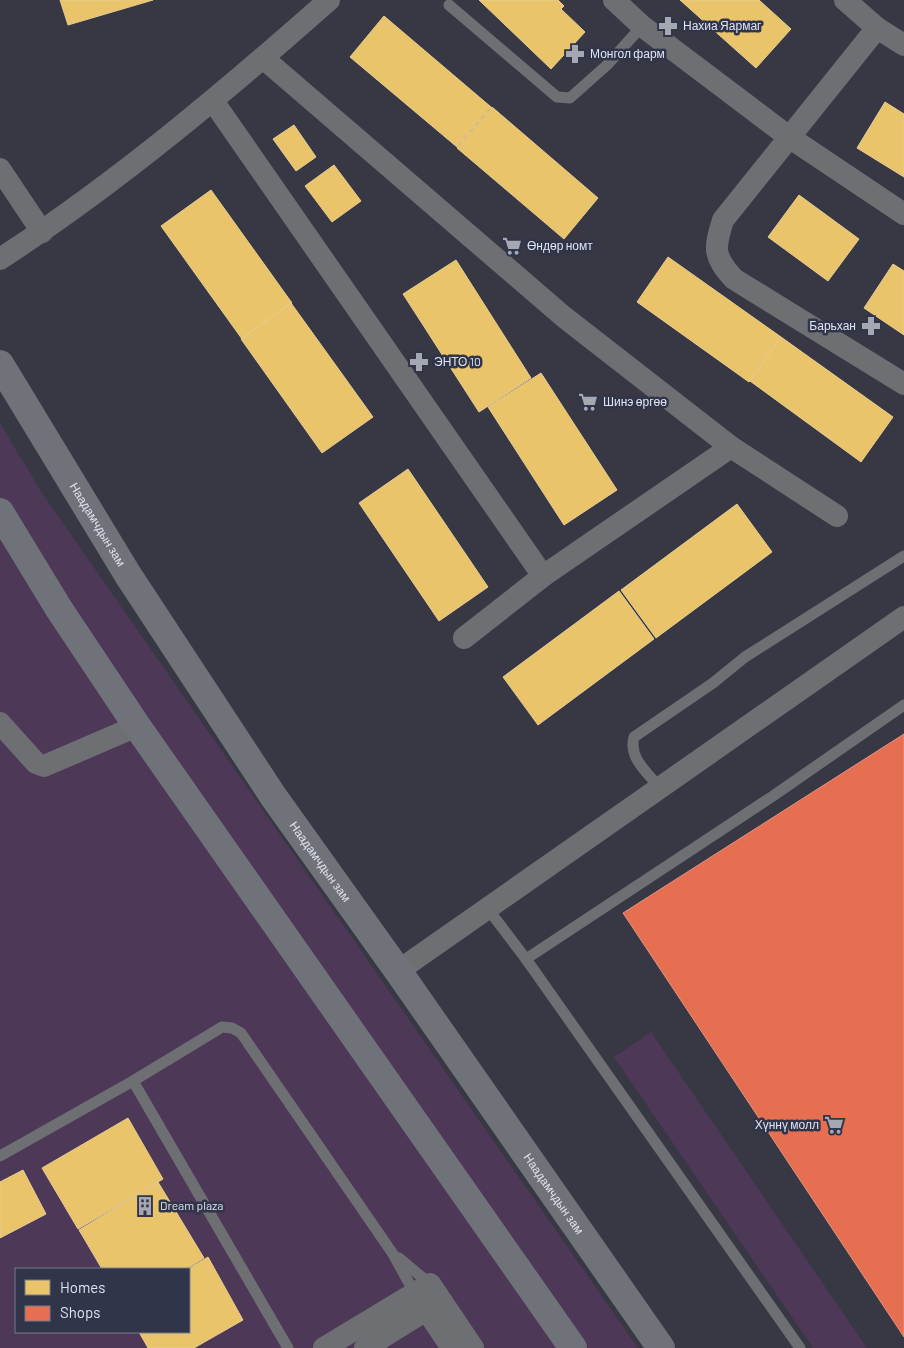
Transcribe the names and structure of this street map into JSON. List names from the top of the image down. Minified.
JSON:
{"streets":{"highway":["Наадамчдын зам"]},"places":{"pharmacy":["Нахиа Яармаг","Монгол фарм","Барьхан","ЭНТО 10"],"supermarket":["Өндөр номт","Шинэ өргөө","Хүннү молл"],"building":["Dream plaza"]},"legend":["Homes","Shops"]}
